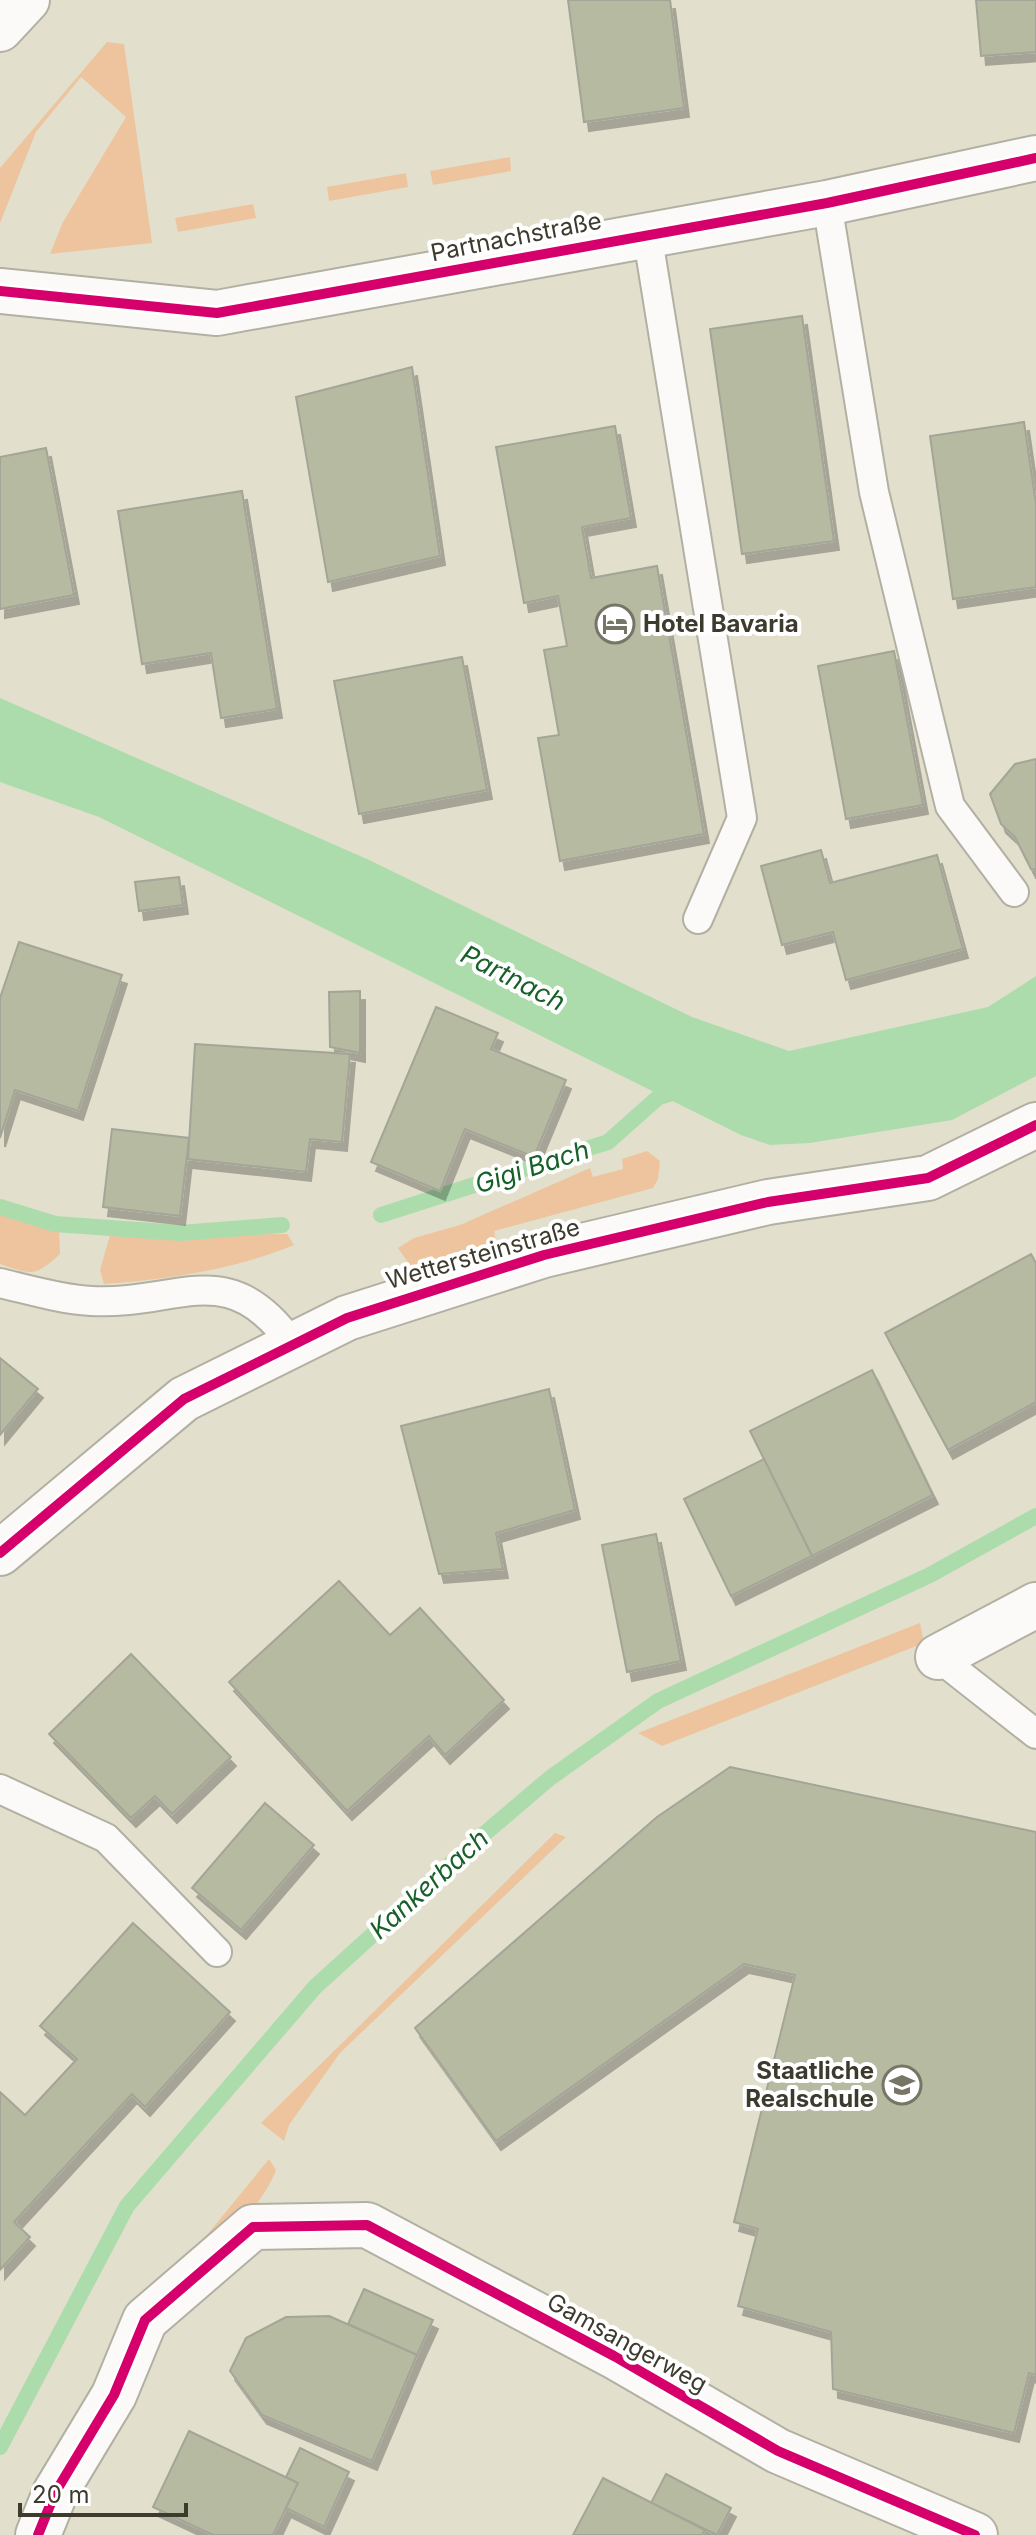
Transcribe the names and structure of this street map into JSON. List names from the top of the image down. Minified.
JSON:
{"streets":{"street":["Partnachstraße","Wettersteinstraße","Gamsangerweg"]},"water":["Partnach","Gigi Bach","Kankerbach"],"places":{"hotel":["Hotel Bavaria"],"school or university":["Staatliche Realschule"]},"scale_bar":"20 m"}
